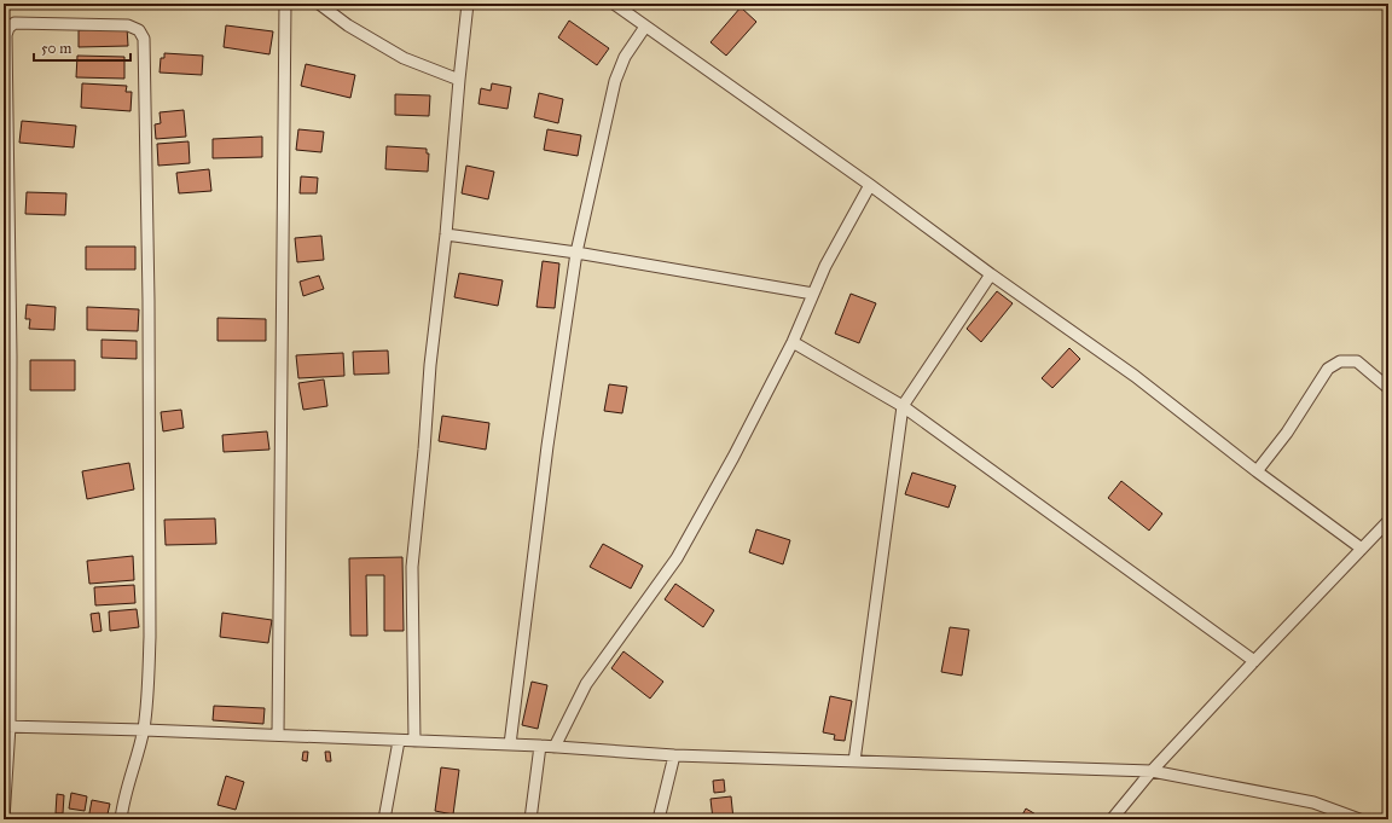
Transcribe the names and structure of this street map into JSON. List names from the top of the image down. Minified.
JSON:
{"scale_bar":"50 m"}
